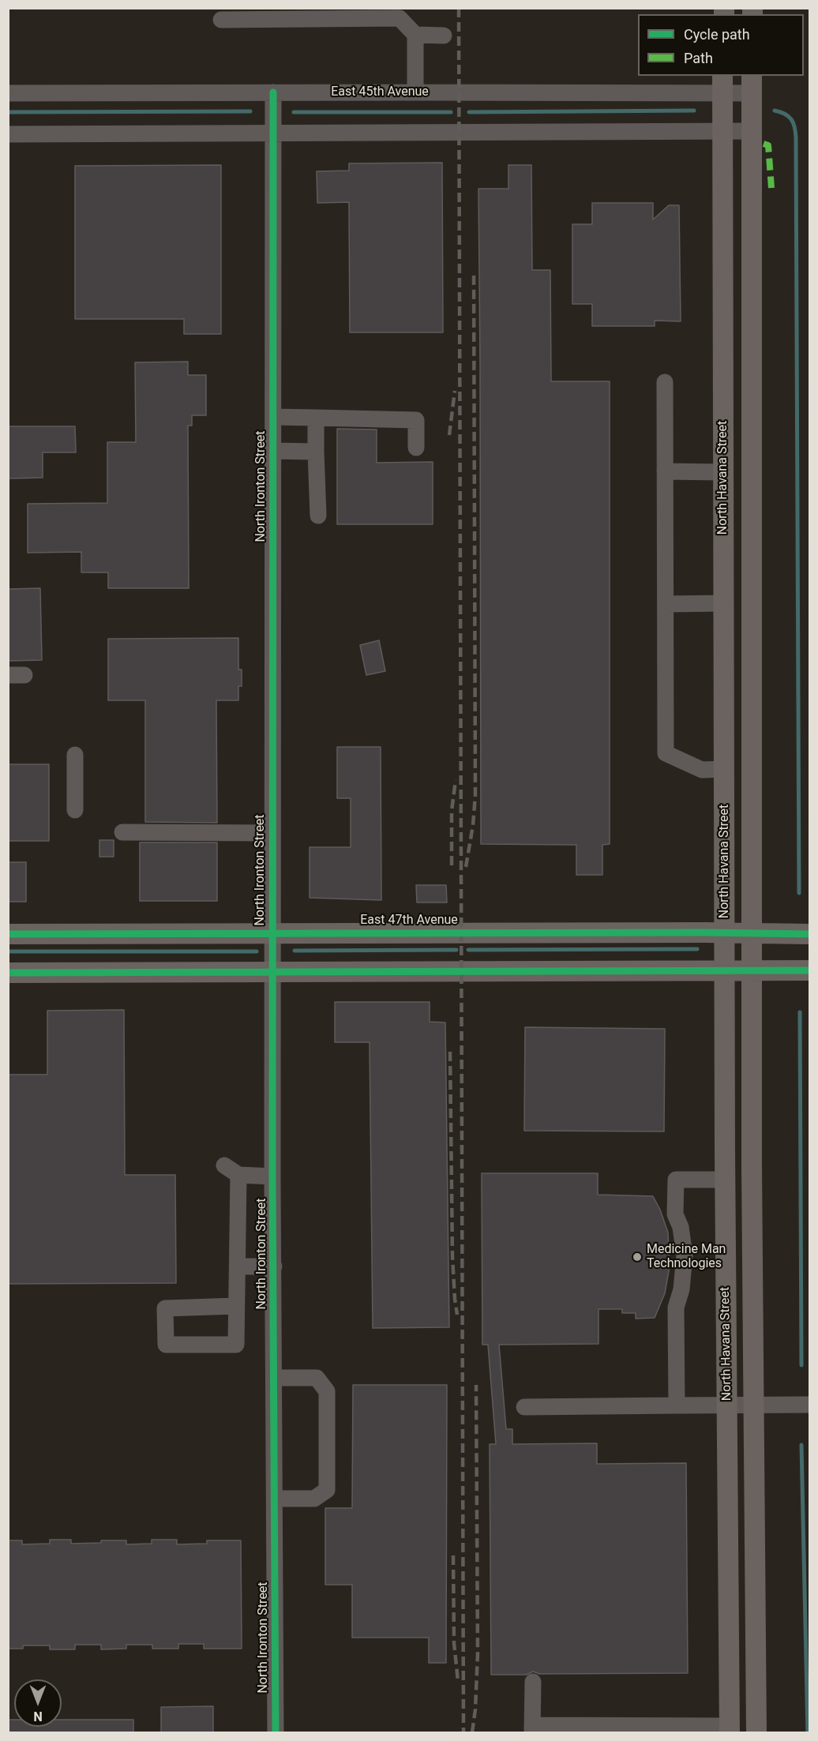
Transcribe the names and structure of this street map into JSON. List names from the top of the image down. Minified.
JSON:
{"streets":{"main road":["North Havana Street","East 47th Avenue"],"street":["East 45th Avenue","North Ironton Street"]},"crossings":[["East 45th Avenue","North Havana Street"],["East 45th Avenue","North Ironton Street"],["North Havana Street","East 47th Avenue"],["North Ironton Street","East 47th Avenue"]],"places":["Medicine Man Technologies"],"legend":["Cycle path","Path"],"north":"bottom"}
